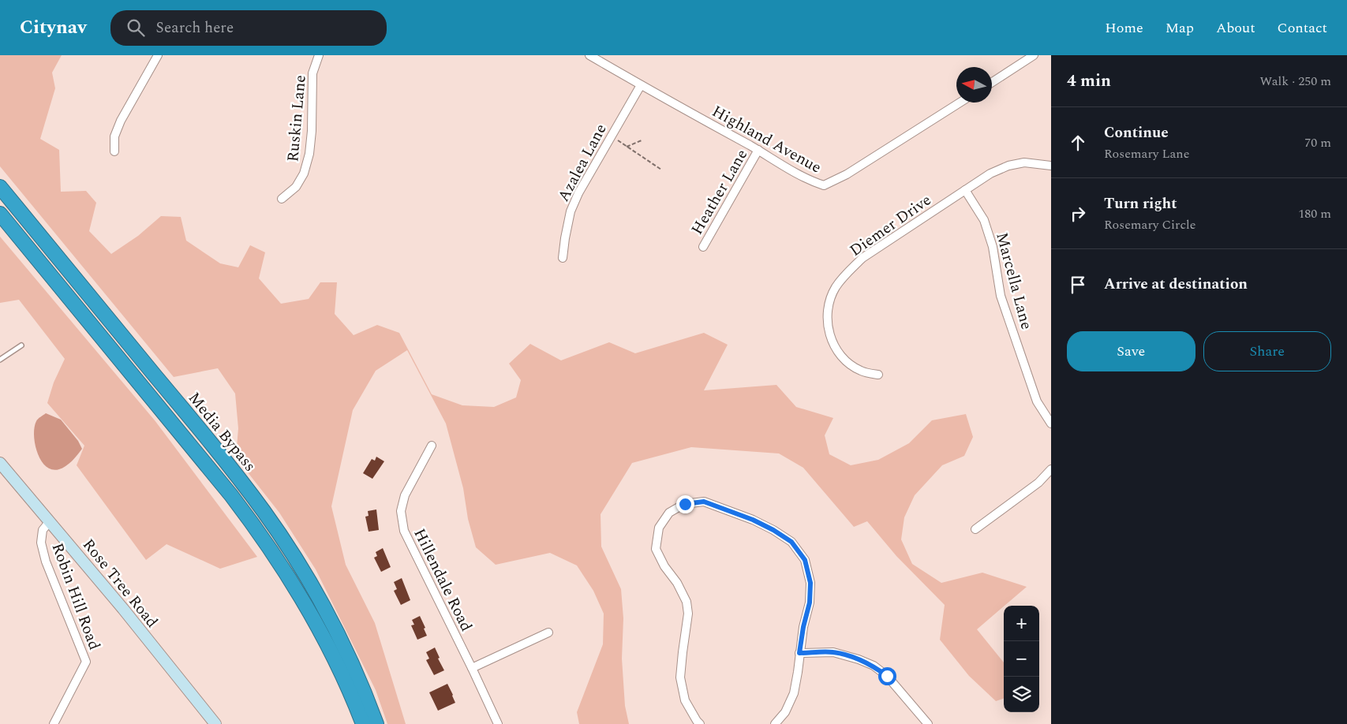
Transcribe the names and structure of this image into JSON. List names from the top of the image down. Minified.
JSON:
{"streets":{"highway":["Media Bypass"],"street":["Ruskin Lane","Highland Avenue","Azalea Lane","Heather Lane","Diemer Drive","Marcella Lane","Hillendale Road","Rose Tree Road","Robin Hill Road"]},"crossings":[["Highland Avenue","Azalea Lane"],["Highland Avenue","Heather Lane"],["Diemer Drive","Marcella Lane"],["Rose Tree Road","Robin Hill Road"]],"north":"left","page":{"header":"Citynav","search":"Search here","nav":["Home","Map","About","Contact"],"heading":["4 min","Walk · 250 m"],"list":[["Continue","Rosemary Lane","70 m"],["Turn right","Rosemary Circle","180 m"],"Arrive at destination"],"buttons":["Save","Share"],"map_buttons":["+","−"]}}
